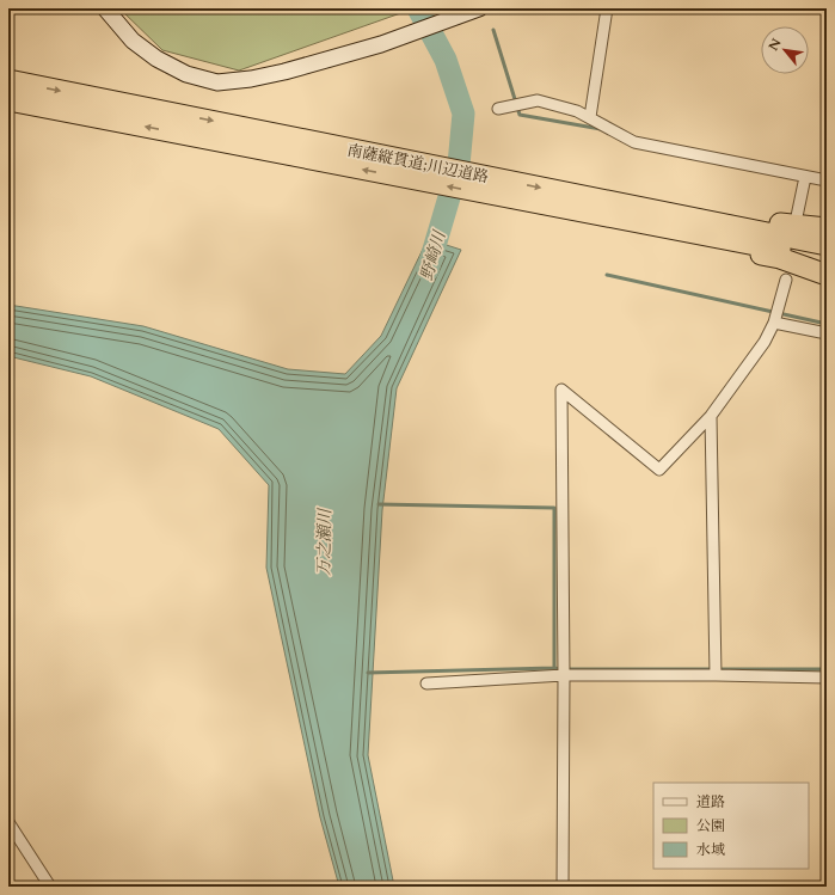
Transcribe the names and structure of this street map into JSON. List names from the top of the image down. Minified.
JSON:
{"streets":{"highway":["南薩縦貫道;川辺道路"]},"water":["野崎川","万之瀬川"],"legend":["道路","公園","水域"],"north":"top left"}
